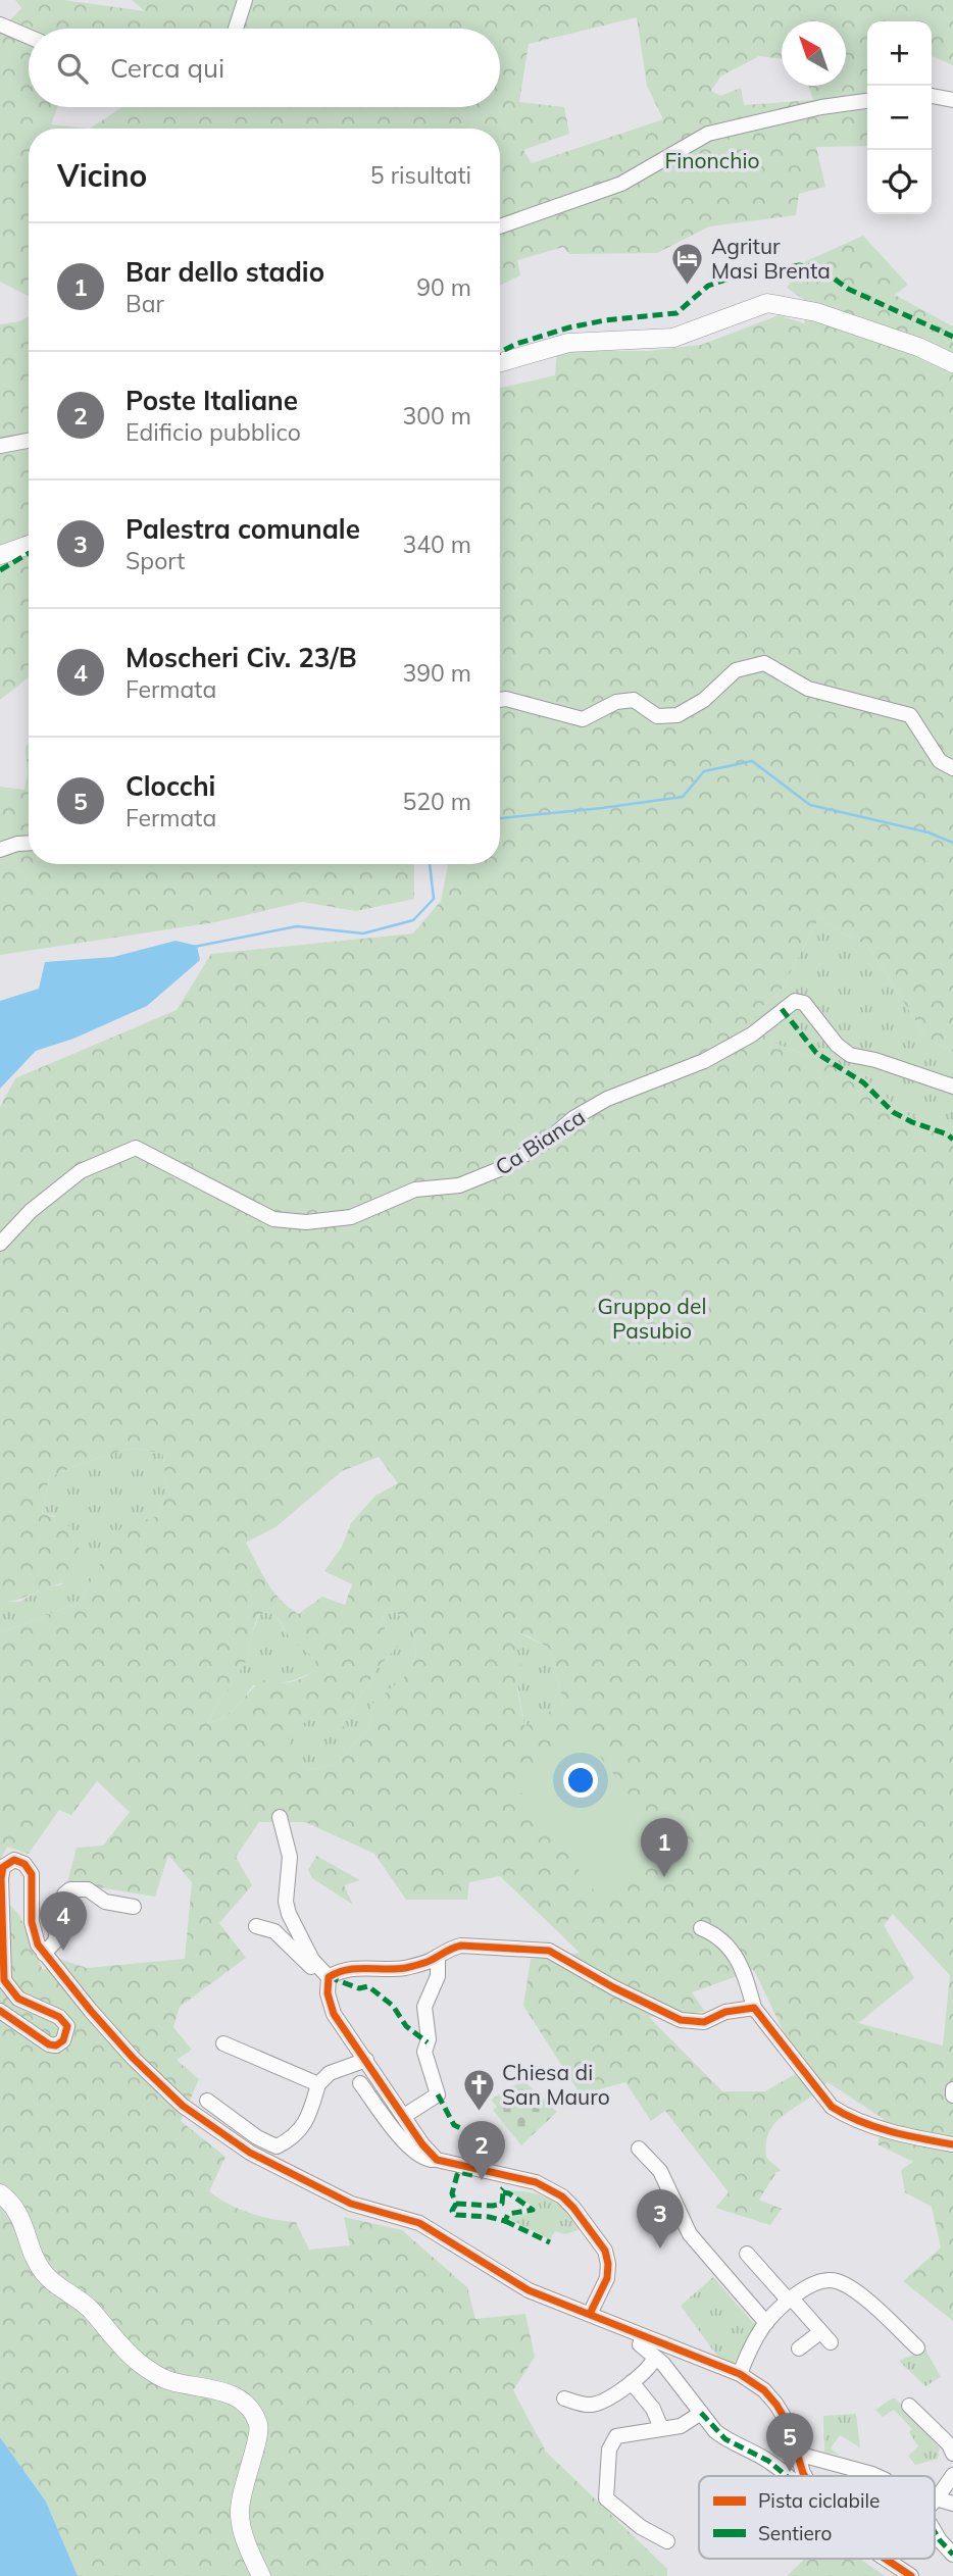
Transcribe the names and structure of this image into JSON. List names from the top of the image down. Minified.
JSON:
{"streets":{"street":["Ca Bianca"]},"parks":["Finonchio","Gruppo del Pasubio"],"places":{"hotel":["Agritur Masi Brenta"],"church":["Chiesa di San Mauro"]},"legend":["Pista ciclabile","Sentiero"],"north":"top left","page":{"map_buttons":["+","−"],"search":"Cerca qui","heading":["Vicino","5 risultati"],"list":[{"mark":"1","name":"Bar dello stadio","note":"Bar","value":"90 m"},{"mark":"2","name":"Poste Italiane","note":"Edificio pubblico","value":"300 m"},{"mark":"3","name":"Palestra comunale","note":"Sport","value":"340 m"},{"mark":"4","name":"Moscheri Civ. 23/B","note":"Fermata","value":"390 m"},{"mark":"5","name":"Clocchi","note":"Fermata","value":"520 m"}],"pins":["1","4","2","3","5"]}}
